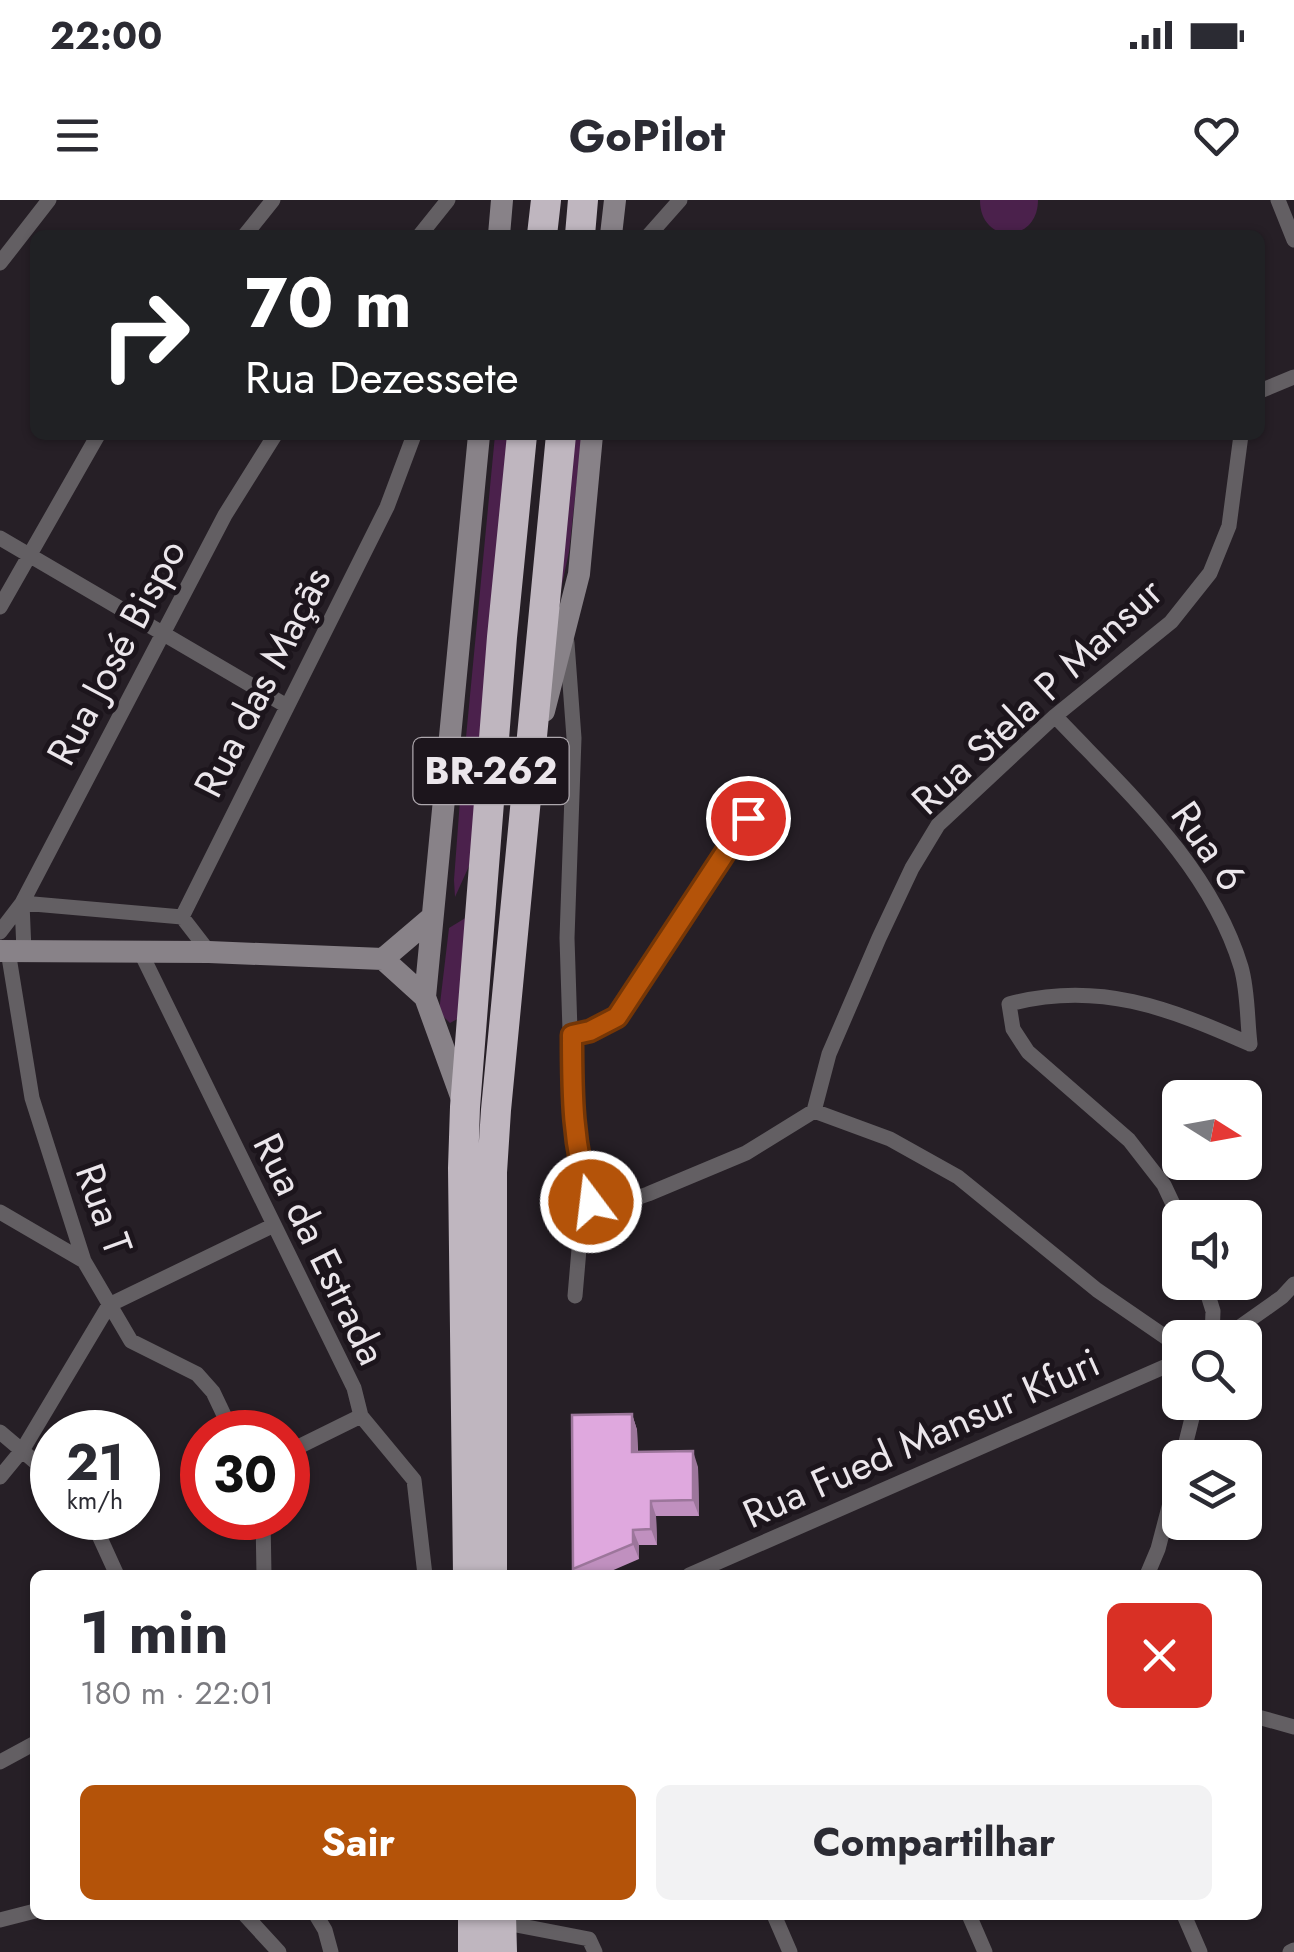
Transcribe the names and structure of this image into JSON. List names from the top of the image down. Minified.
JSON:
{"streets":{"highway":["BR-262"],"street":["Rua José Bispo","Rua das Maçãs","Rua Stela P Mansur","Rua 6","Rua T","Rua da Estrada","Rua Fued Mansur Kfuri"]},"crossings":[["Rua José Bispo","Rua T"],["Rua Stela P Mansur","Rua 6"]],"north":"right","page":{"status":"22:00","header":"GoPilot","turn":["70 m","Rua Dezessete"],"speed":"21 km/h","limit":"30","heading":["1 min","180 m · 22:01"],"buttons":["Sair","Compartilhar"]}}
